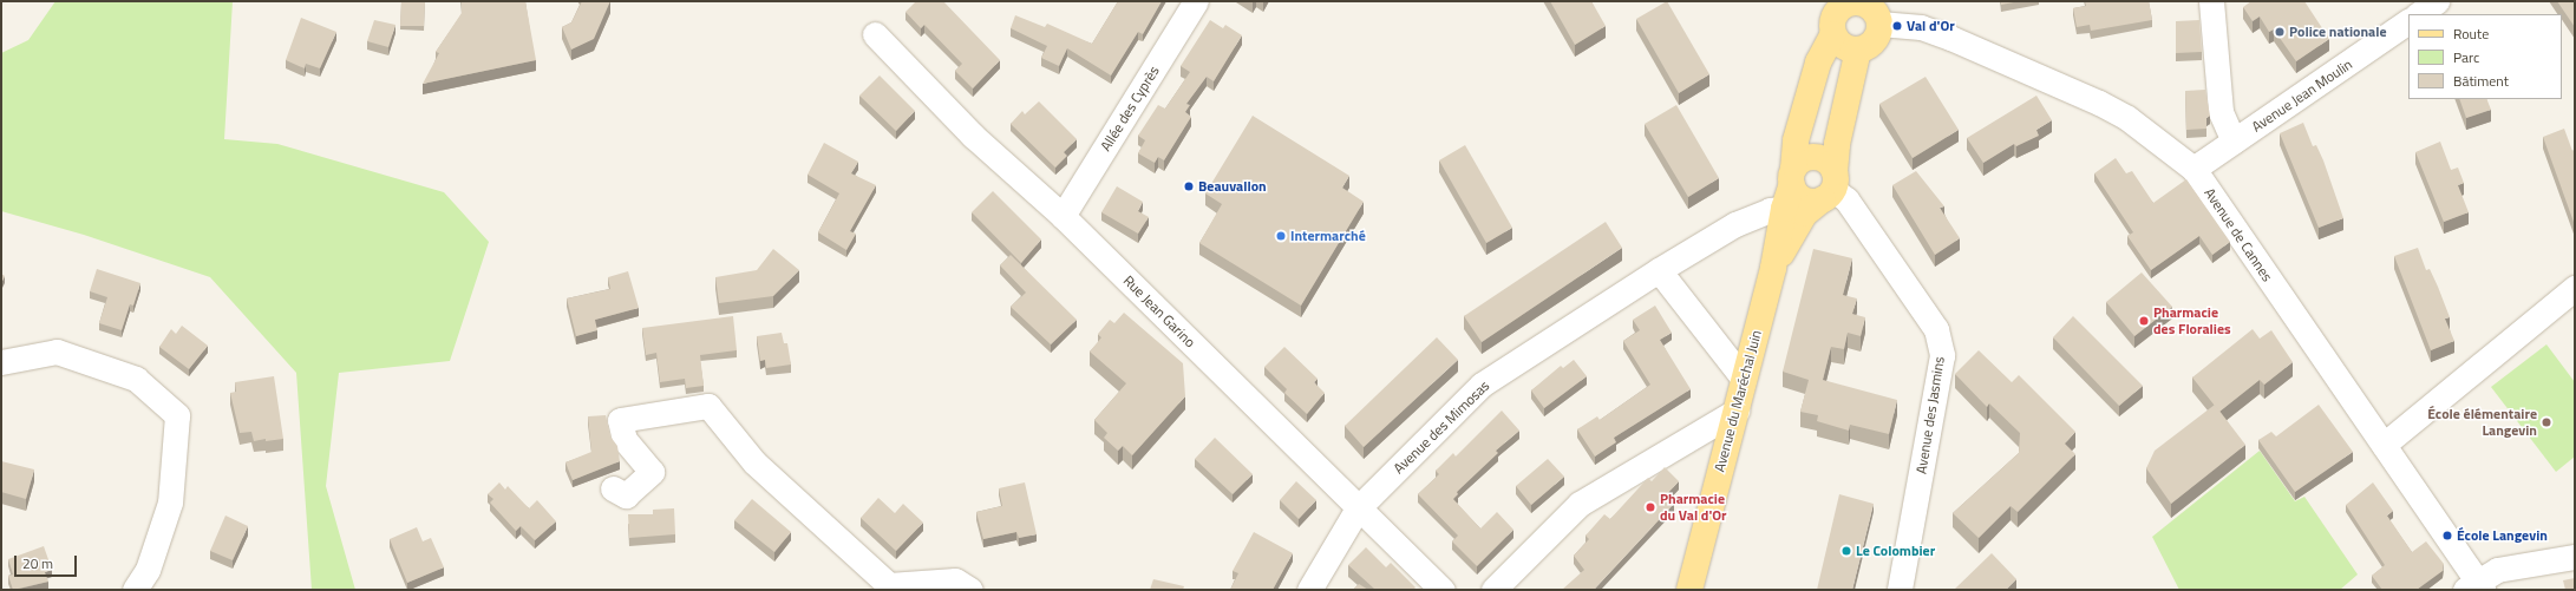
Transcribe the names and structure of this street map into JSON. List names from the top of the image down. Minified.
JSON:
{"streets":{"main road":["Avenue du Maréchal Juin"],"street":["Avenue Jean Moulin","Allée des Cyprès","Avenue de Cannes","Rue Jean Garino","Avenue des Jasmins","Avenue des Mimosas"]},"crossings":[["Avenue Jean Moulin","Avenue de Cannes"],["Allée des Cyprès","Rue Jean Garino"],["Avenue de Cannes","Avenue du Maréchal Juin"],["Rue Jean Garino","Avenue des Mimosas"],["Avenue du Maréchal Juin","Avenue des Jasmins"],["Avenue du Maréchal Juin","Avenue des Mimosas"],["Avenue des Jasmins","Avenue des Mimosas"]],"places":["Val d'Or","Police nationale","Beauvallon","Intermarché","Pharmacie des Floralies","École élémentaire Langevin","Pharmacie du Val d'Or","École Langevin","Le Colombier"],"legend":["Route","Parc","Bâtiment"],"scale_bar":"20 m"}
